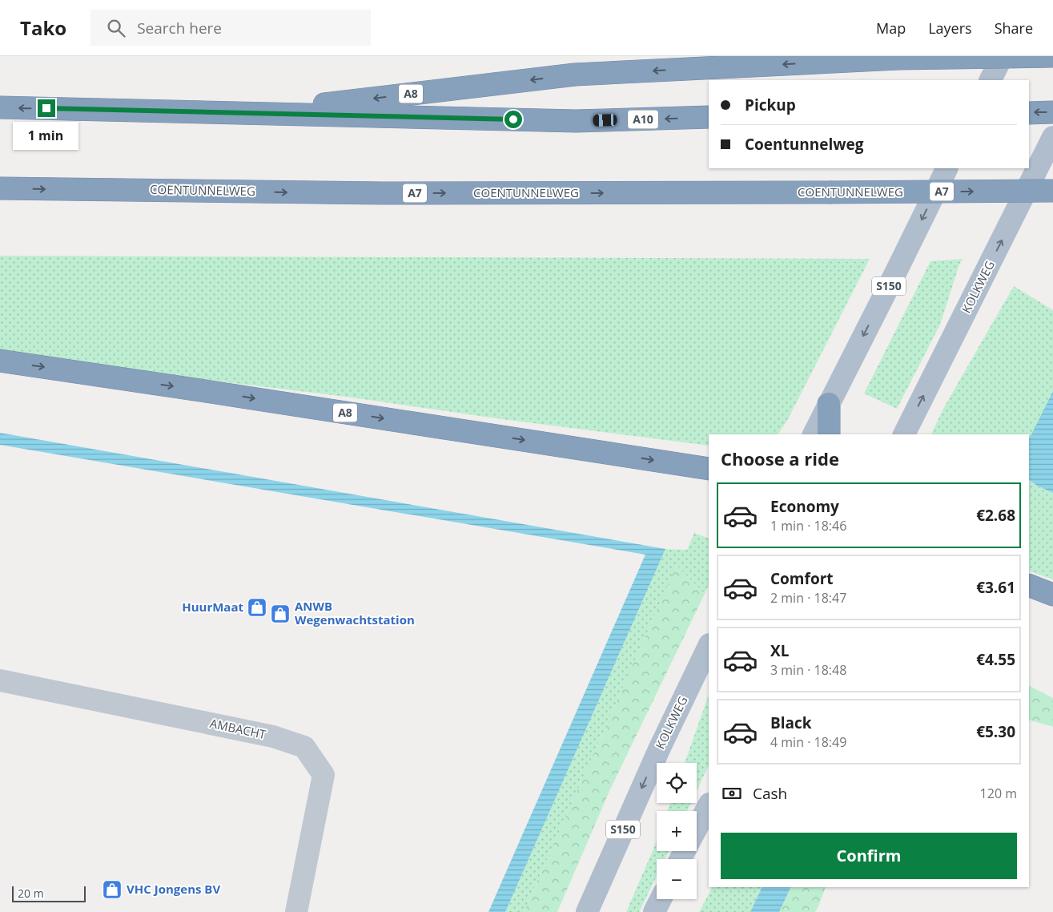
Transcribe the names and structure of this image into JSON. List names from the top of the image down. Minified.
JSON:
{"streets":{"highway":["A8","A10","COENTUNNELWEG","A7"],"main road":["S150","KOLKWEG"],"street":["AMBACHT"]},"crossings":[["A8","A10"]],"places":{"shop":["HuurMaat","ANWB Wegenwachtstation","VHC Jongens BV"]},"scale_bar":"20 m","page":{"header":"Tako","search":"Search here","nav":["Map","Layers","Share"],"banner":["Pickup","Coentunnelweg"],"bubble":"1 min","heading":"Choose a ride","list":[{"name":"Economy","note":"1 min · 18:46","value":"€2.68"},{"name":"Comfort","note":"2 min · 18:47","value":"€3.61"},{"name":"XL","note":"3 min · 18:48","value":"€4.55"},{"name":"Black","note":"4 min · 18:49","value":"€5.30"}],"map_buttons":["+","−"],"pay":["Cash","120 m"],"buttons":"Confirm","scale":"20 m"}}
